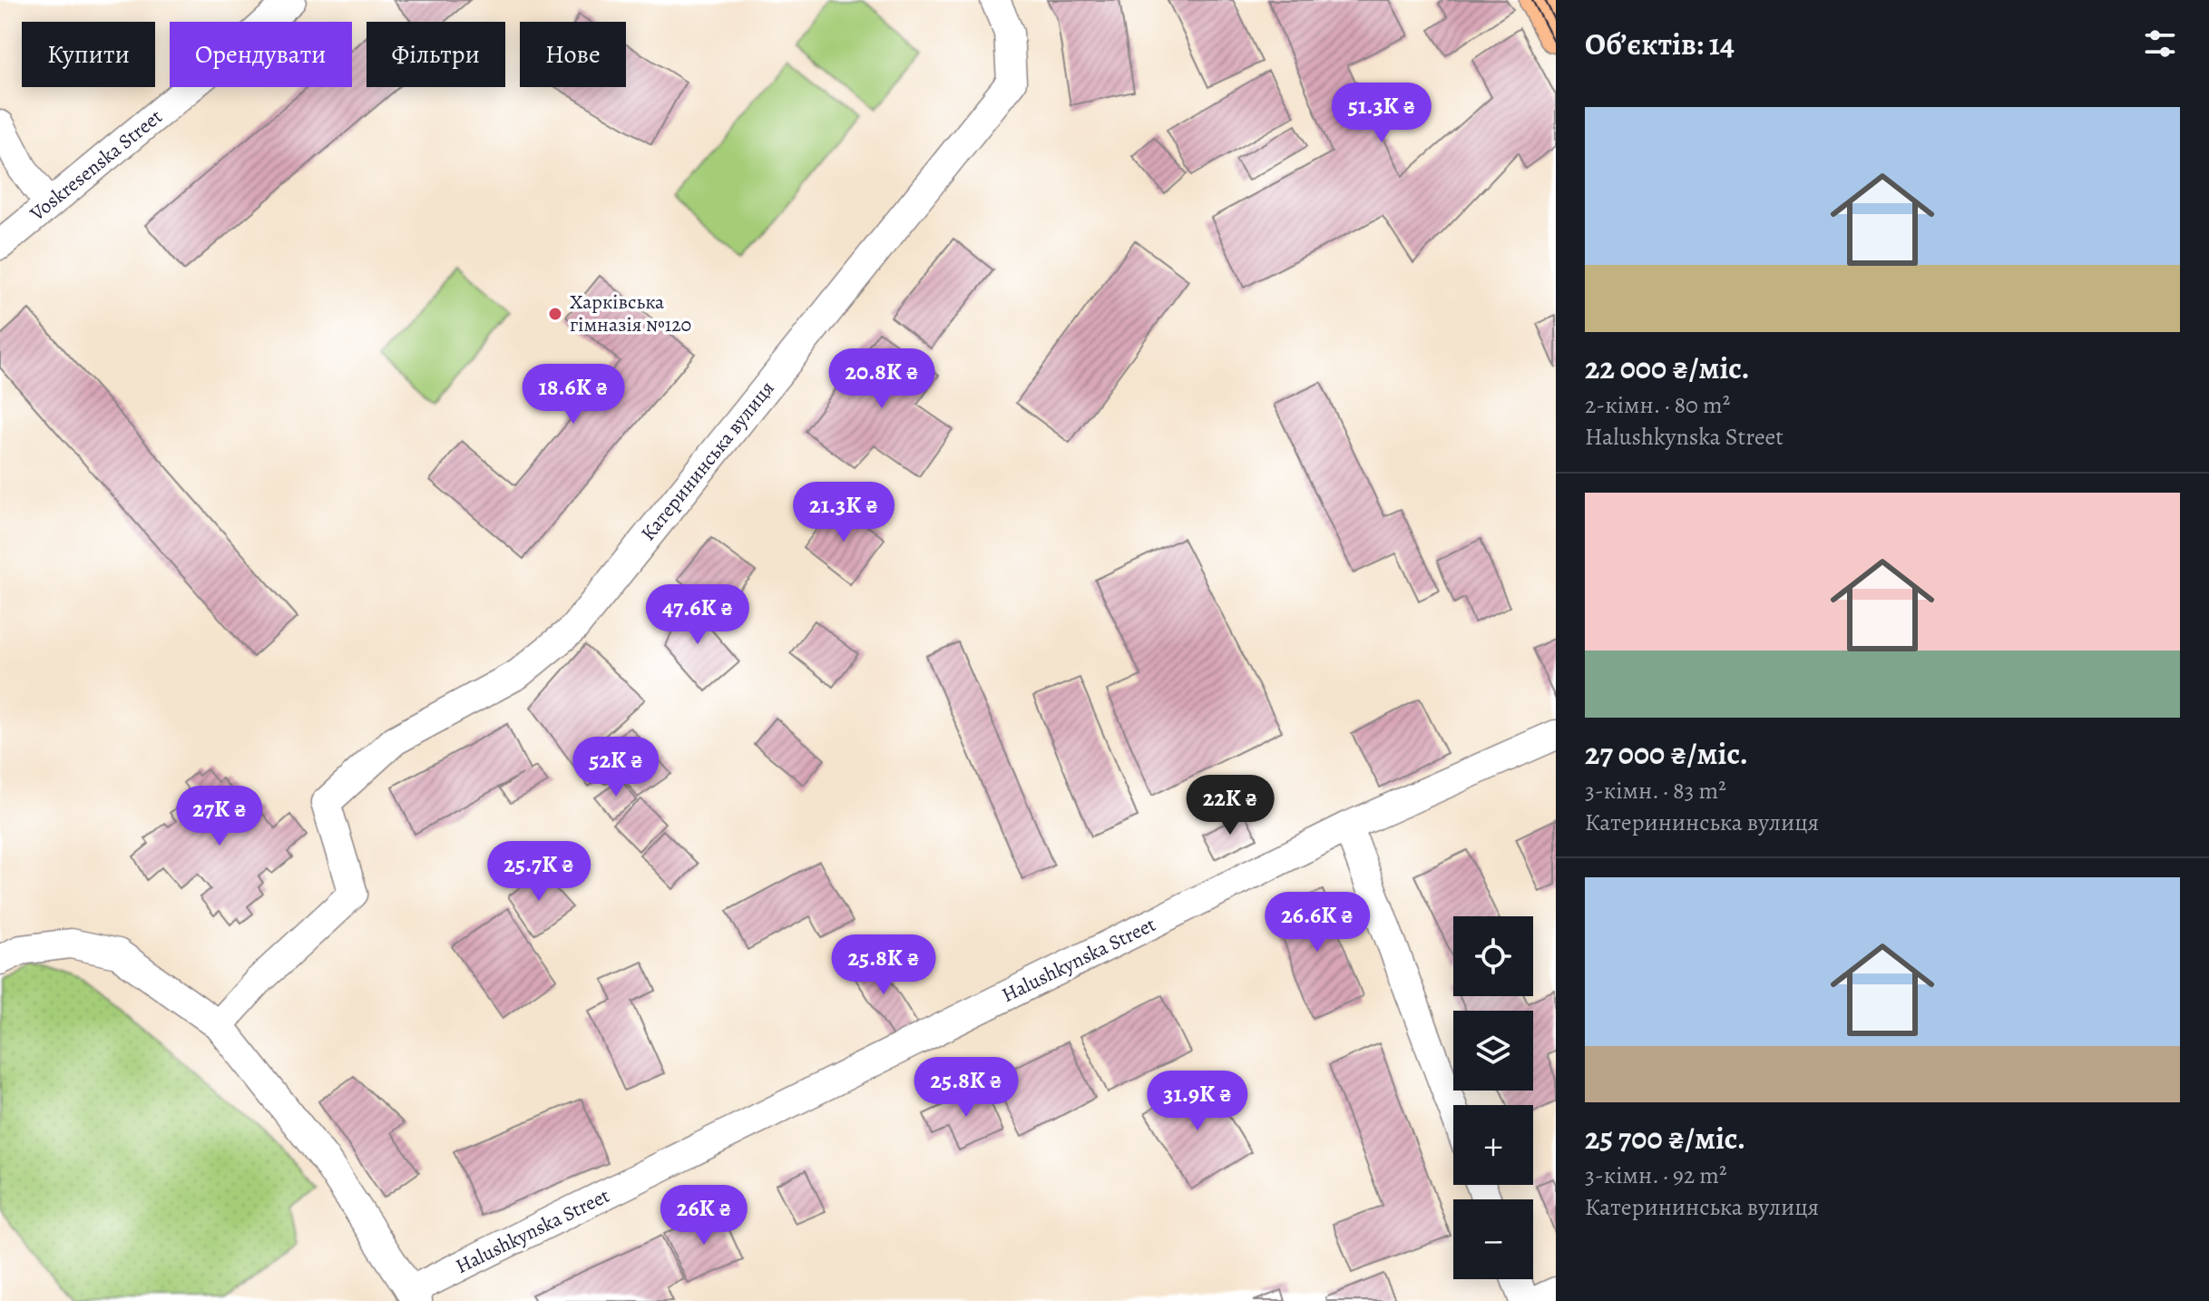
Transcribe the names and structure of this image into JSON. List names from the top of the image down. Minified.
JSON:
{"streets":{"street":["Voskresenska Street","Катерининська вулиця","Halushkynska Street"]},"places":["Харківська гімназія №120"],"page":{"heading":"Об’єктів: 14","chip":["Купити","Орендувати","Фільтри","Нове"],"price":["51.3K ₴","20.8K ₴","18.6K ₴","21.3K ₴","47.6K ₴","52K ₴","22K ₴","27K ₴","25.7K ₴","26.6K ₴","25.8K ₴","25.8K ₴","31.9K ₴","26K ₴"],"list":[{"name":"22 000 ₴/міс.","note":"2-кімн. · 80 m² · Halushkynska Street"},{"name":"27 000 ₴/міс.","note":"3-кімн. · 83 m² · Катерининська вулиця"},{"name":"25 700 ₴/міс.","note":"3-кімн. · 92 m² · Катерининська вулиця"}],"map_buttons":["+","−"]}}
